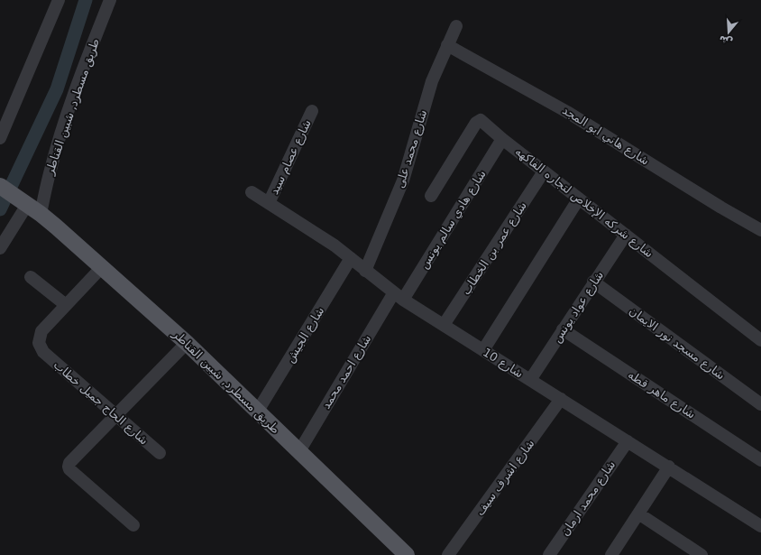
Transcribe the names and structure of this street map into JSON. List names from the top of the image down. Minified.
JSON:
{"streets":{"main road":["طريق مسطرد, شبين القناطر"],"street":["شارع هاني ابو المجد","شارع محمد على","شارع عصام سيد","شارع شركه الإخلاص لتجاره الفاكهه","شارع هادي سالم يونس","شارع عمر بن الخطاب","شارع عواد يونس","شارع الجيش","شارع مسجد نور الايمان","شارع 10","شارع احمد محمد","شارع ماهر قطه","شارع الحاج جميل خطاب","شارع اشرف سيف","شارع محمد ارمان"]},"crossings":[["طريق مسطرد, شبين القناطر","شارع الجيش"],["طريق مسطرد, شبين القناطر","شارع احمد محمد"],["شارع هاني ابو المجد","شارع محمد على"],["شارع محمد على","شارع 10"],["شارع عصام سيد","شارع 10"],["شارع شركه الإخلاص لتجاره الفاكهه","شارع هادي سالم يونس"],["شارع شركه الإخلاص لتجاره الفاكهه","شارع عمر بن الخطاب"],["شارع شركه الإخلاص لتجاره الفاكهه","شارع عواد يونس"],["شارع هادي سالم يونس","شارع 10"],["شارع هادي سالم يونس","شارع احمد محمد"],["شارع عمر بن الخطاب","شارع 10"],["شارع عواد يونس","شارع مسجد نور الايمان"],["شارع عواد يونس","شارع 10"],["شارع عواد يونس","شارع ماهر قطه"],["شارع الجيش","شارع 10"],["شارع 10","شارع احمد محمد"],["شارع 10","شارع اشرف سيف"],["شارع 10","شارع محمد ارمان"]],"north":"bottom"}
